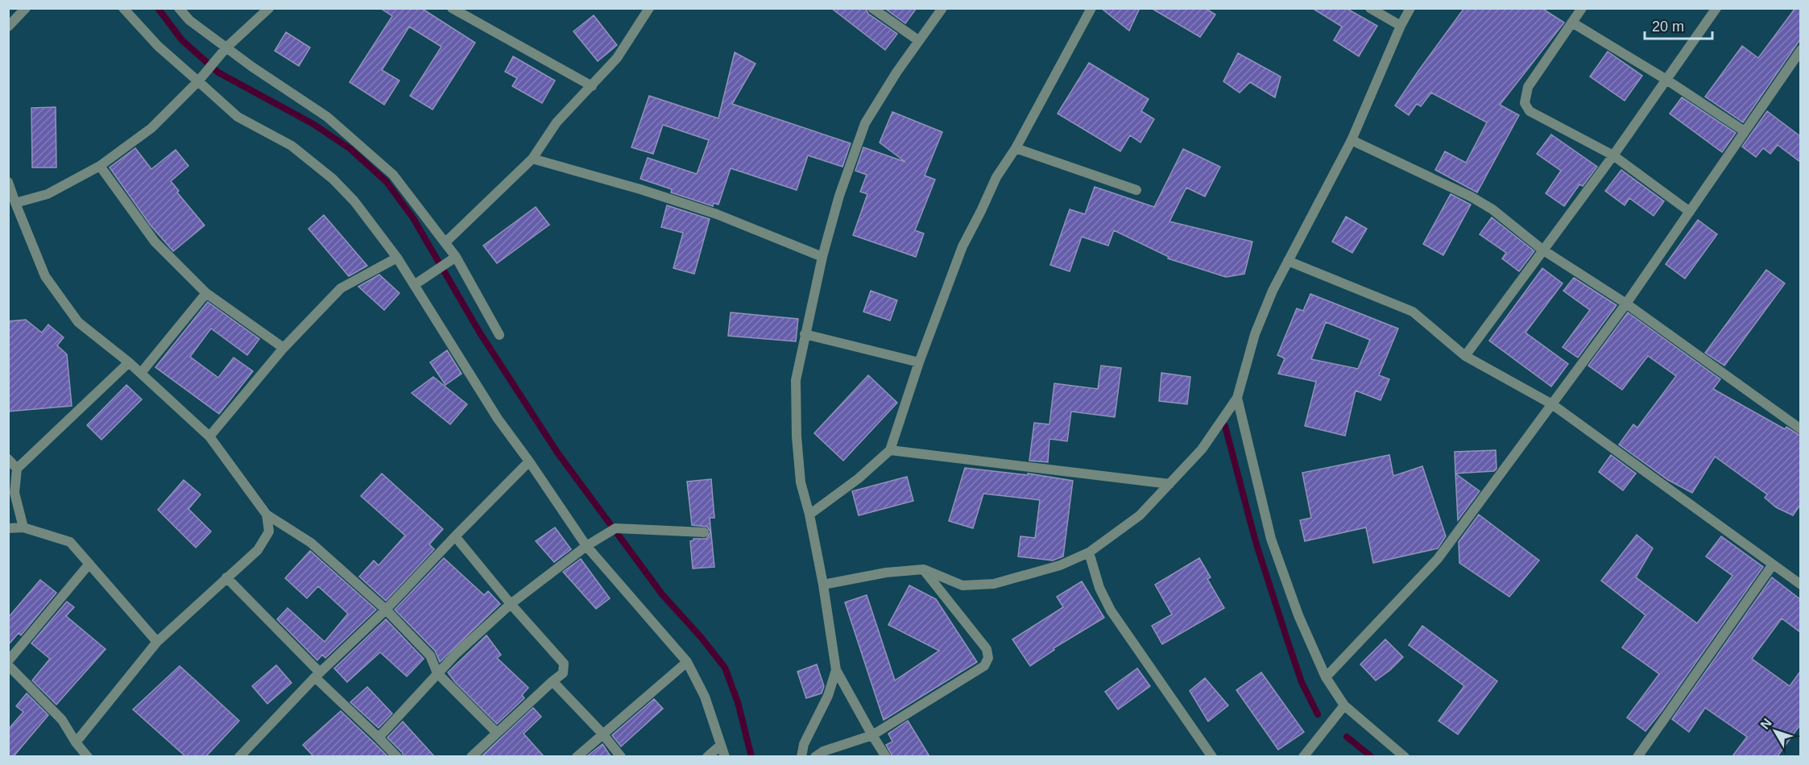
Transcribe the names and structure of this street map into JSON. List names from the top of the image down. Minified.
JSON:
{"scale_bar":"20 m","north":"top left"}
